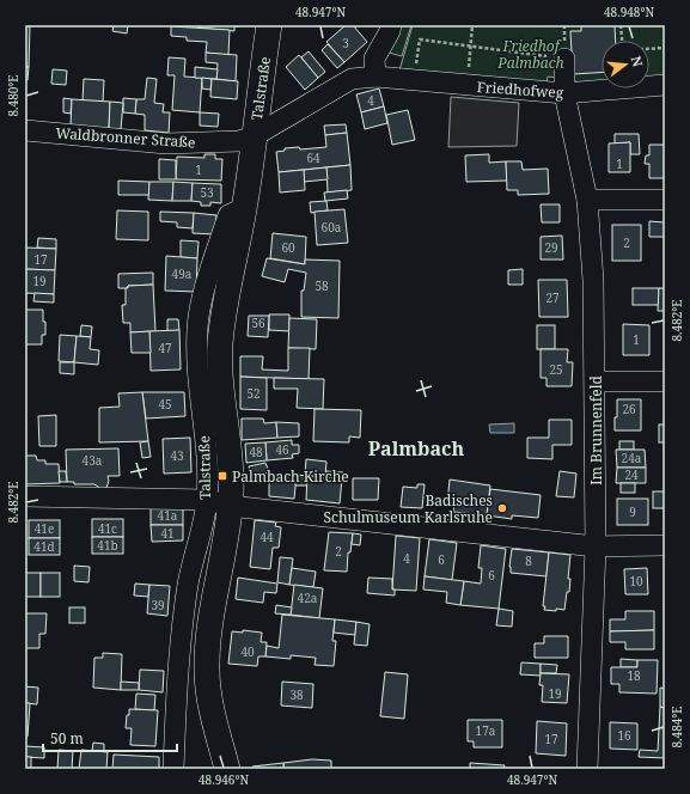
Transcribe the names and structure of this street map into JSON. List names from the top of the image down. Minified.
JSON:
{"streets":{"main road":["Talstraße"],"street":["Friedhofweg","Waldbronner Straße","Im Brunnenfeld"]},"crossings":[["Talstraße","Friedhofweg"],["Talstraße","Waldbronner Straße"],["Friedhofweg","Waldbronner Straße"],["Friedhofweg","Im Brunnenfeld"]],"districts":["Palmbach"],"parks":["Friedhof Palmbach"],"places":{"transit":["Palmbach Kirche"],"other":["Badisches Schulmuseum Karlsruhe"]},"house_numbers":["3","4","64","1","1","53","60a","2","60","29","17","49a","19","58","27","56","1","47","25","52","45","26","46","48","43","24a","43a","24","9","41a","41e","41c","41","44","41b","41d","2","4","6","8","6","10","42a","39","40","18","19","38","17a","16","17"],"scale_bar":"50 m","north":"right","coordinates":["48.947°N","48.948°N","8.480°E","8.482°E","8.484°E","48.946°N"]}
